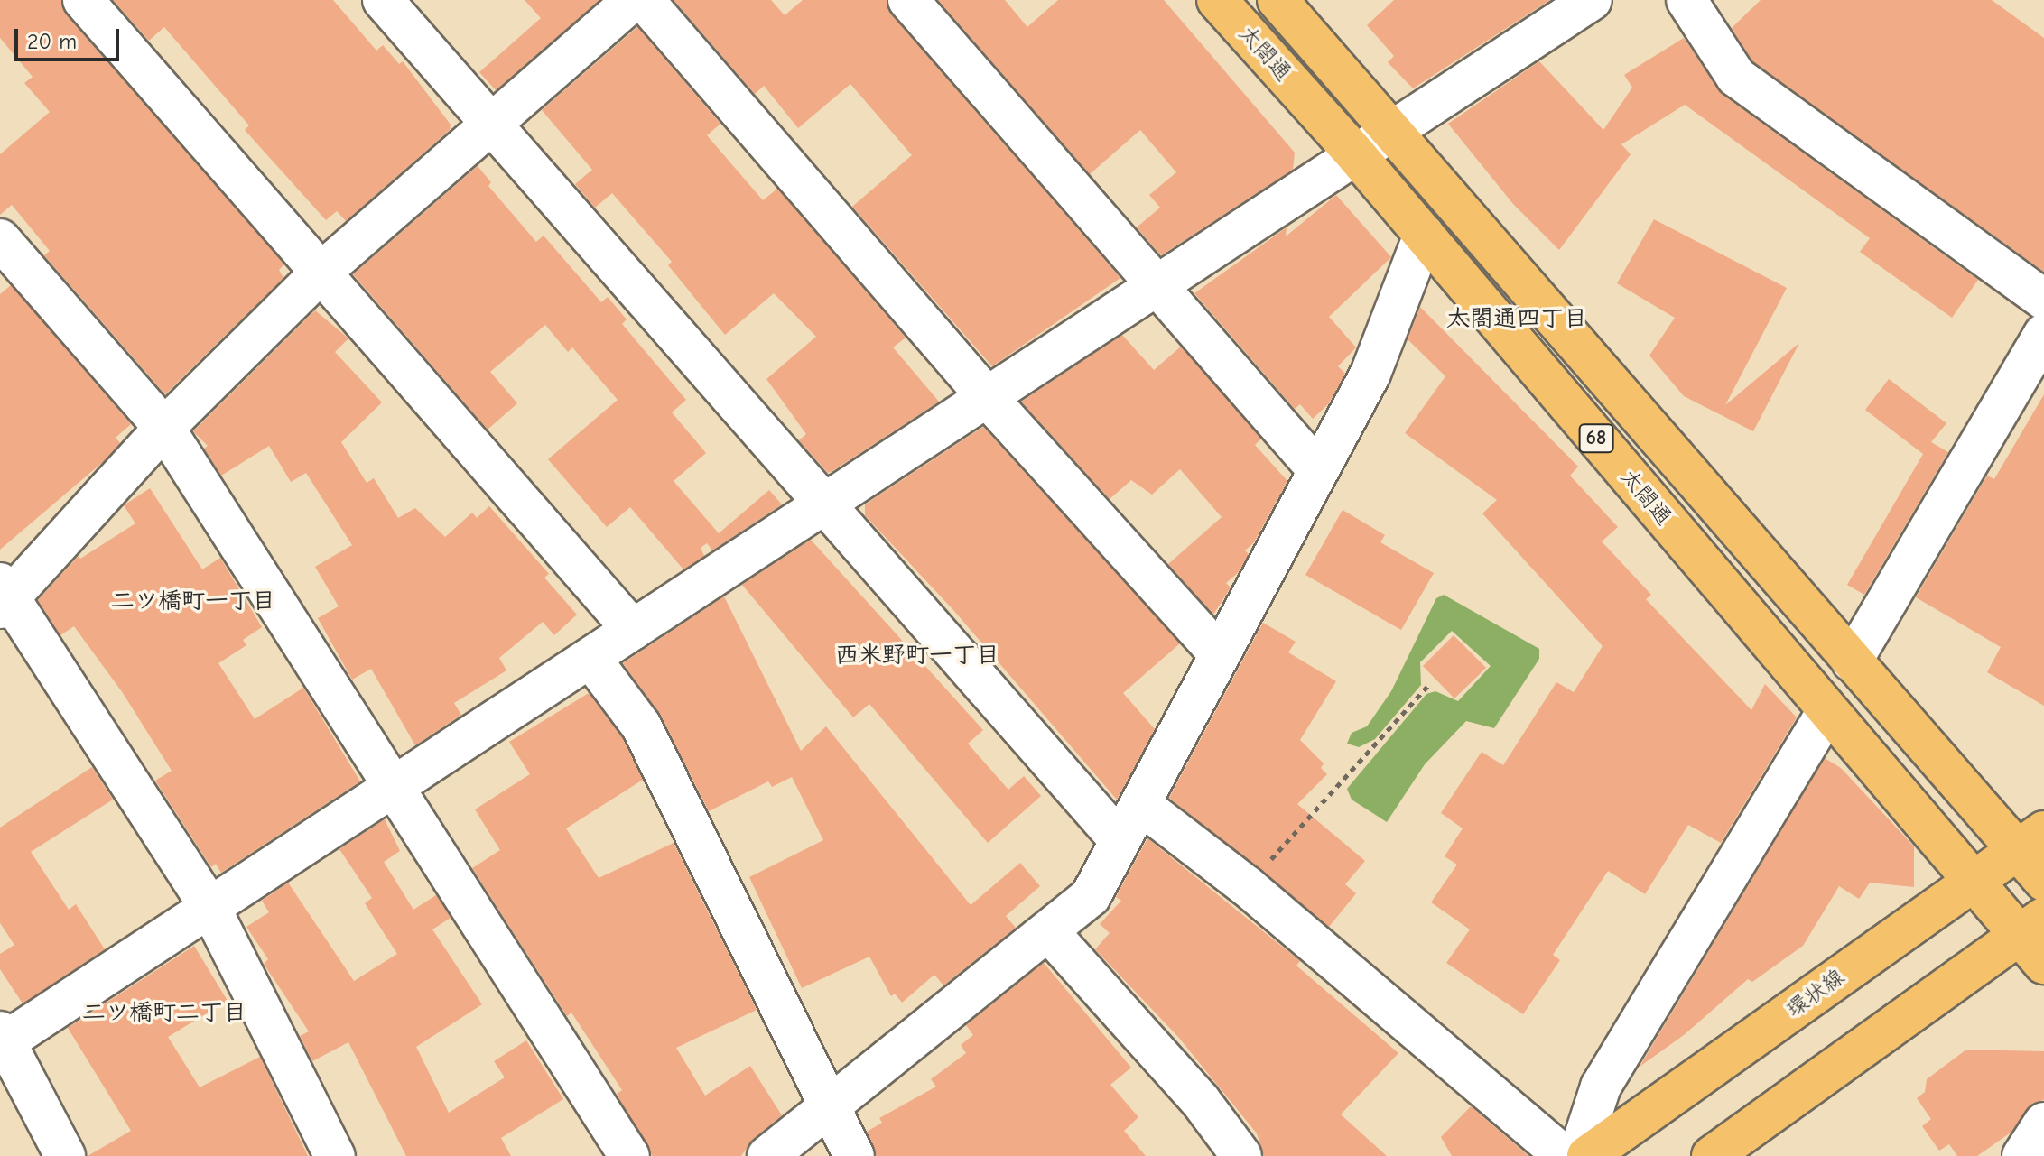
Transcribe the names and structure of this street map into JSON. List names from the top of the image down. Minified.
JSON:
{"streets":{"main road":["太閤通","68","環状線"]},"crossings":[["太閤通","環状線"]],"districts":["太閤通四丁目","二ツ橋町一丁目","西米野町一丁目","二ツ橋町二丁目"],"scale_bar":"20 m"}
